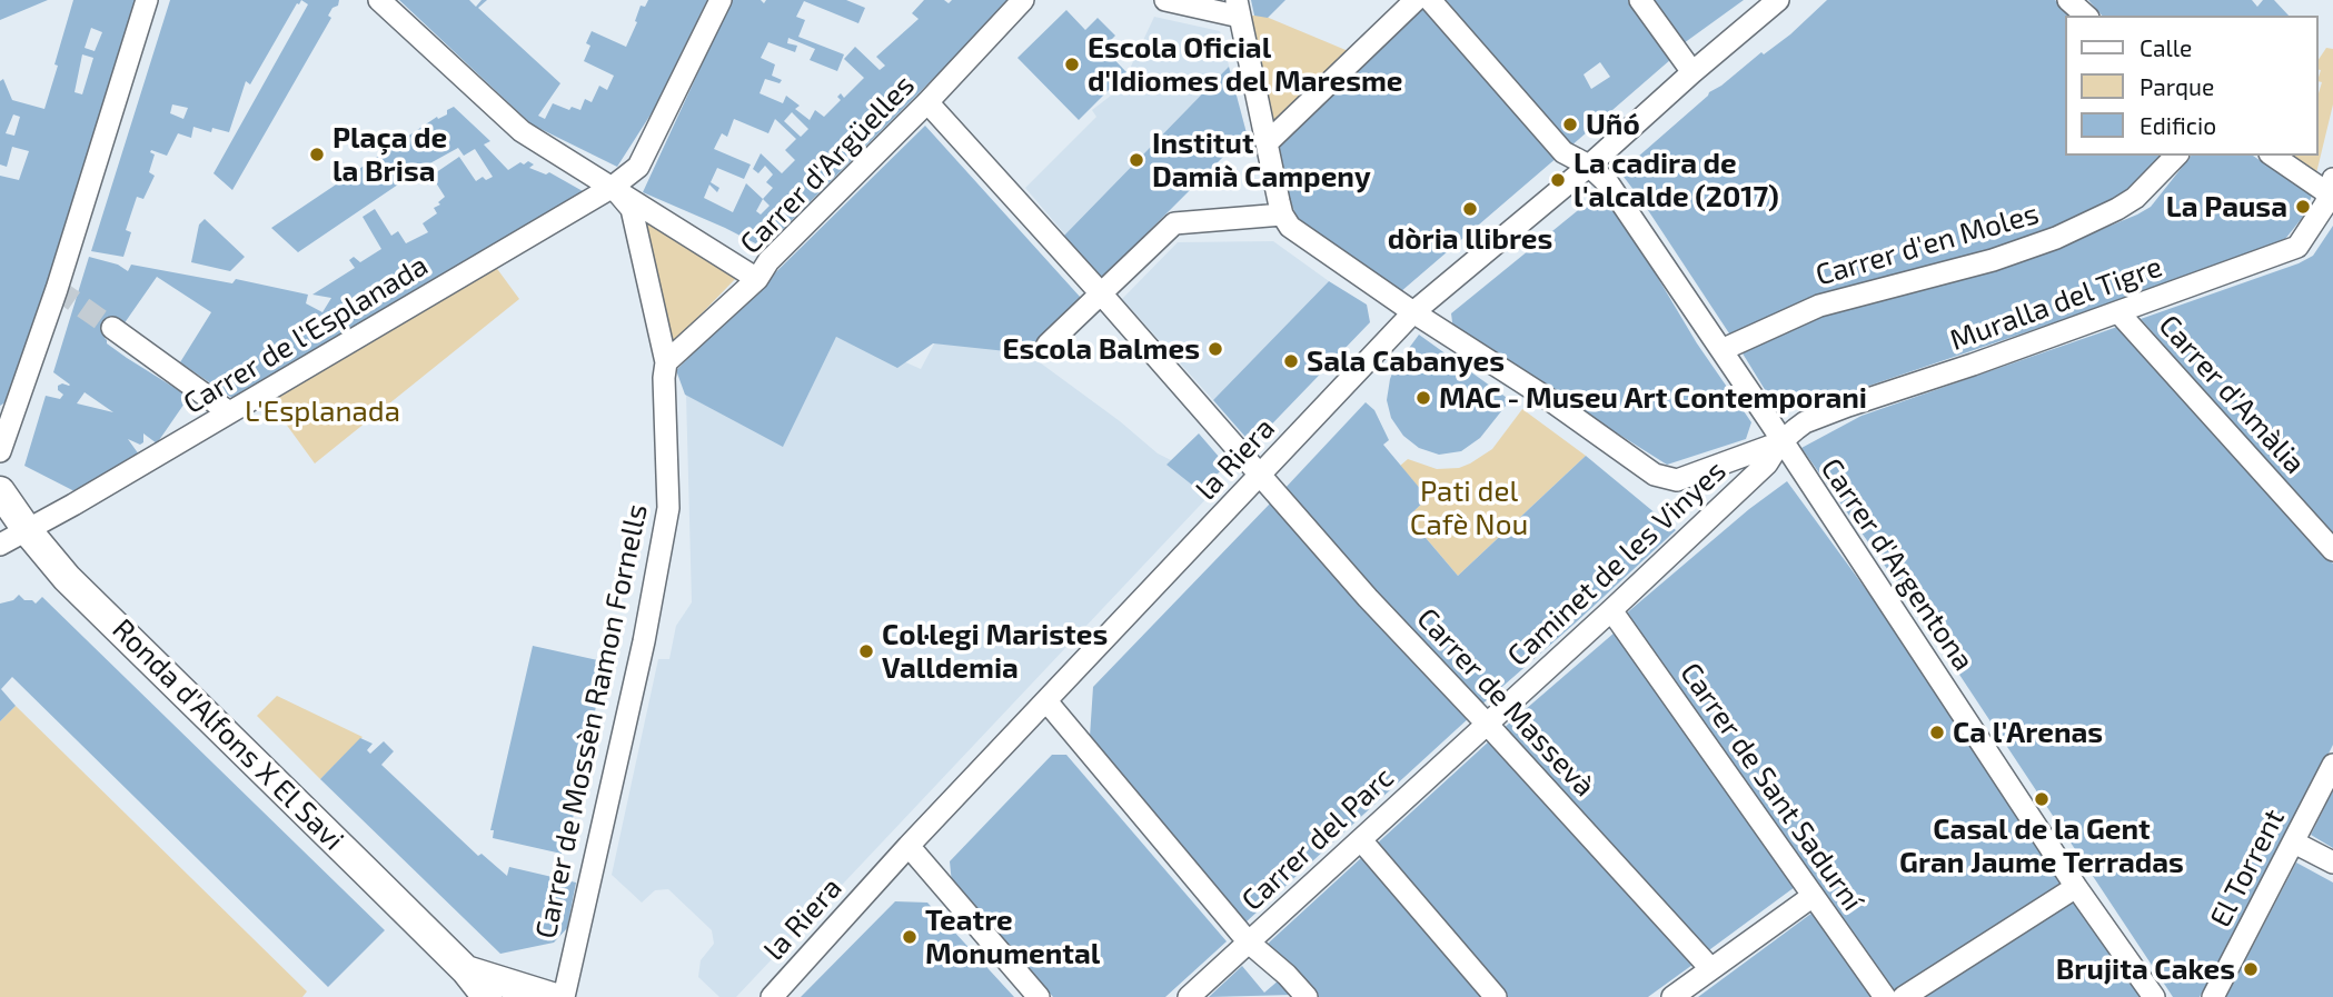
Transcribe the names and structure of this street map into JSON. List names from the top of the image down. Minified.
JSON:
{"streets":{"street":["Carrer d'Argüelles","Carrer d'en Moles","Muralla del Tigre","Carrer de l'Esplanada","Carrer d'Amàlia","la Riera","Caminet de les Vinyes","Carrer d'Argentona","Carrer de Massevà","Carrer de Mossèn Ramon Fornells","Ronda d'Alfons X El Savi","Carrer de Sant Sadurní","Carrer del Parc","El Torrent"]},"crossings":[["Carrer d'Argüelles","Carrer de Massevà"],["Carrer d'Argüelles","Carrer de Mossèn Ramon Fornells"],["Carrer d'en Moles","Carrer d'Argentona"],["Muralla del Tigre","Carrer d'Amàlia"],["Muralla del Tigre","Caminet de les Vinyes"],["Muralla del Tigre","Carrer d'Argentona"],["Carrer de l'Esplanada","Carrer de Mossèn Ramon Fornells"],["Carrer de l'Esplanada","Ronda d'Alfons X El Savi"],["la Riera","Carrer d'Argentona"],["la Riera","Carrer de Massevà"],["Caminet de les Vinyes","Carrer d'Argentona"],["Caminet de les Vinyes","Carrer de Massevà"],["Caminet de les Vinyes","Carrer de Sant Sadurní"],["Caminet de les Vinyes","Carrer del Parc"],["Carrer de Massevà","Carrer del Parc"]],"parks":["L'Esplanada","Pati del Cafè Nou"],"places":["Escola Oficial d'Idiomes del Maresme","Uñó","Plaça de la Brisa","Institut Damià Campeny","La cadira de l'alcalde (2017)","La Pausa","dòria llibres","Escola Balmes","Sala Cabanyes","MAC - Museu Art Contemporani","Col·legi Maristes Valldemia","Ca l'Arenas","Casal de la Gent Gran Jaume Terradas","Teatre Monumental","Brujita Cakes"],"legend":["Calle","Parque","Edificio"]}
